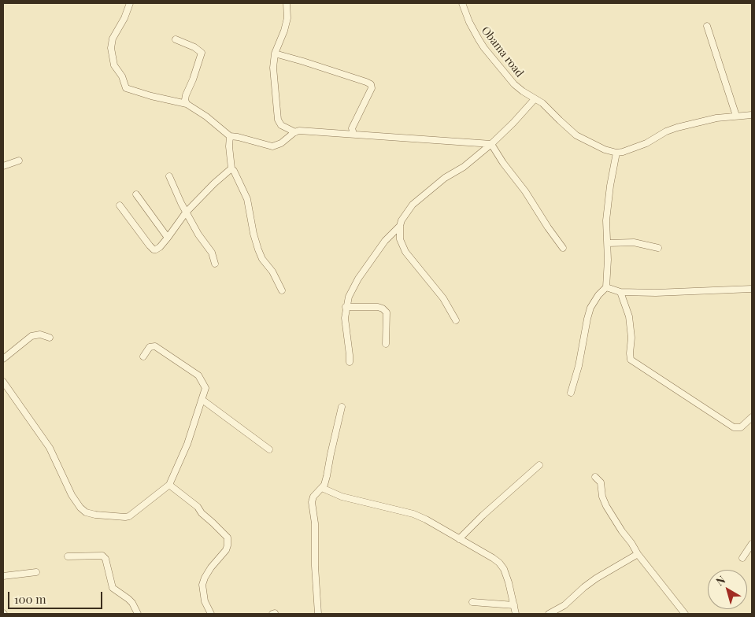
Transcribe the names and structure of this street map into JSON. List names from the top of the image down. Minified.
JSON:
{"streets":{"street":["Obama road"]},"scale_bar":"100 m","north":"top left"}
